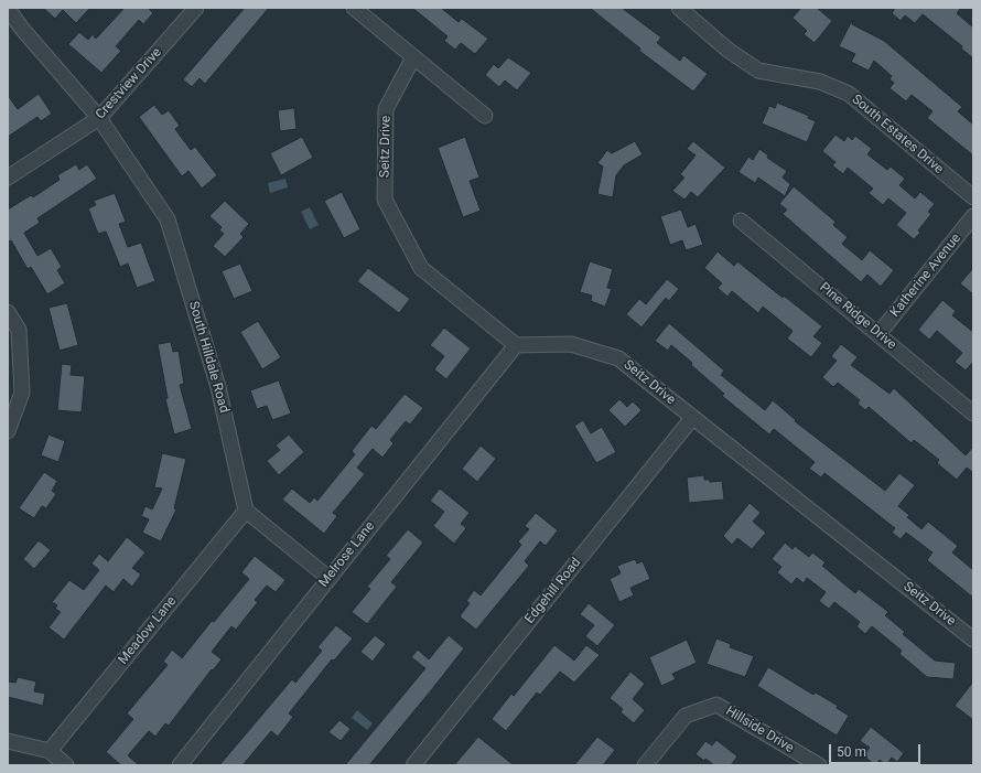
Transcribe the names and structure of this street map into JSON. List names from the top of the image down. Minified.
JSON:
{"streets":{"street":["Crestview Drive","South Estates Drive","Seitz Drive","Katherine Avenue","Pine Ridge Drive","South Hilldale Road","Melrose Lane","Edgehill Road","Meadow Lane","Hillside Drive"]},"crossings":[["Crestview Drive","South Hilldale Road"],["Seitz Drive","Melrose Lane"],["Seitz Drive","Edgehill Road"],["Katherine Avenue","Pine Ridge Drive"],["South Hilldale Road","Meadow Lane"]],"scale_bar":"50 m"}
